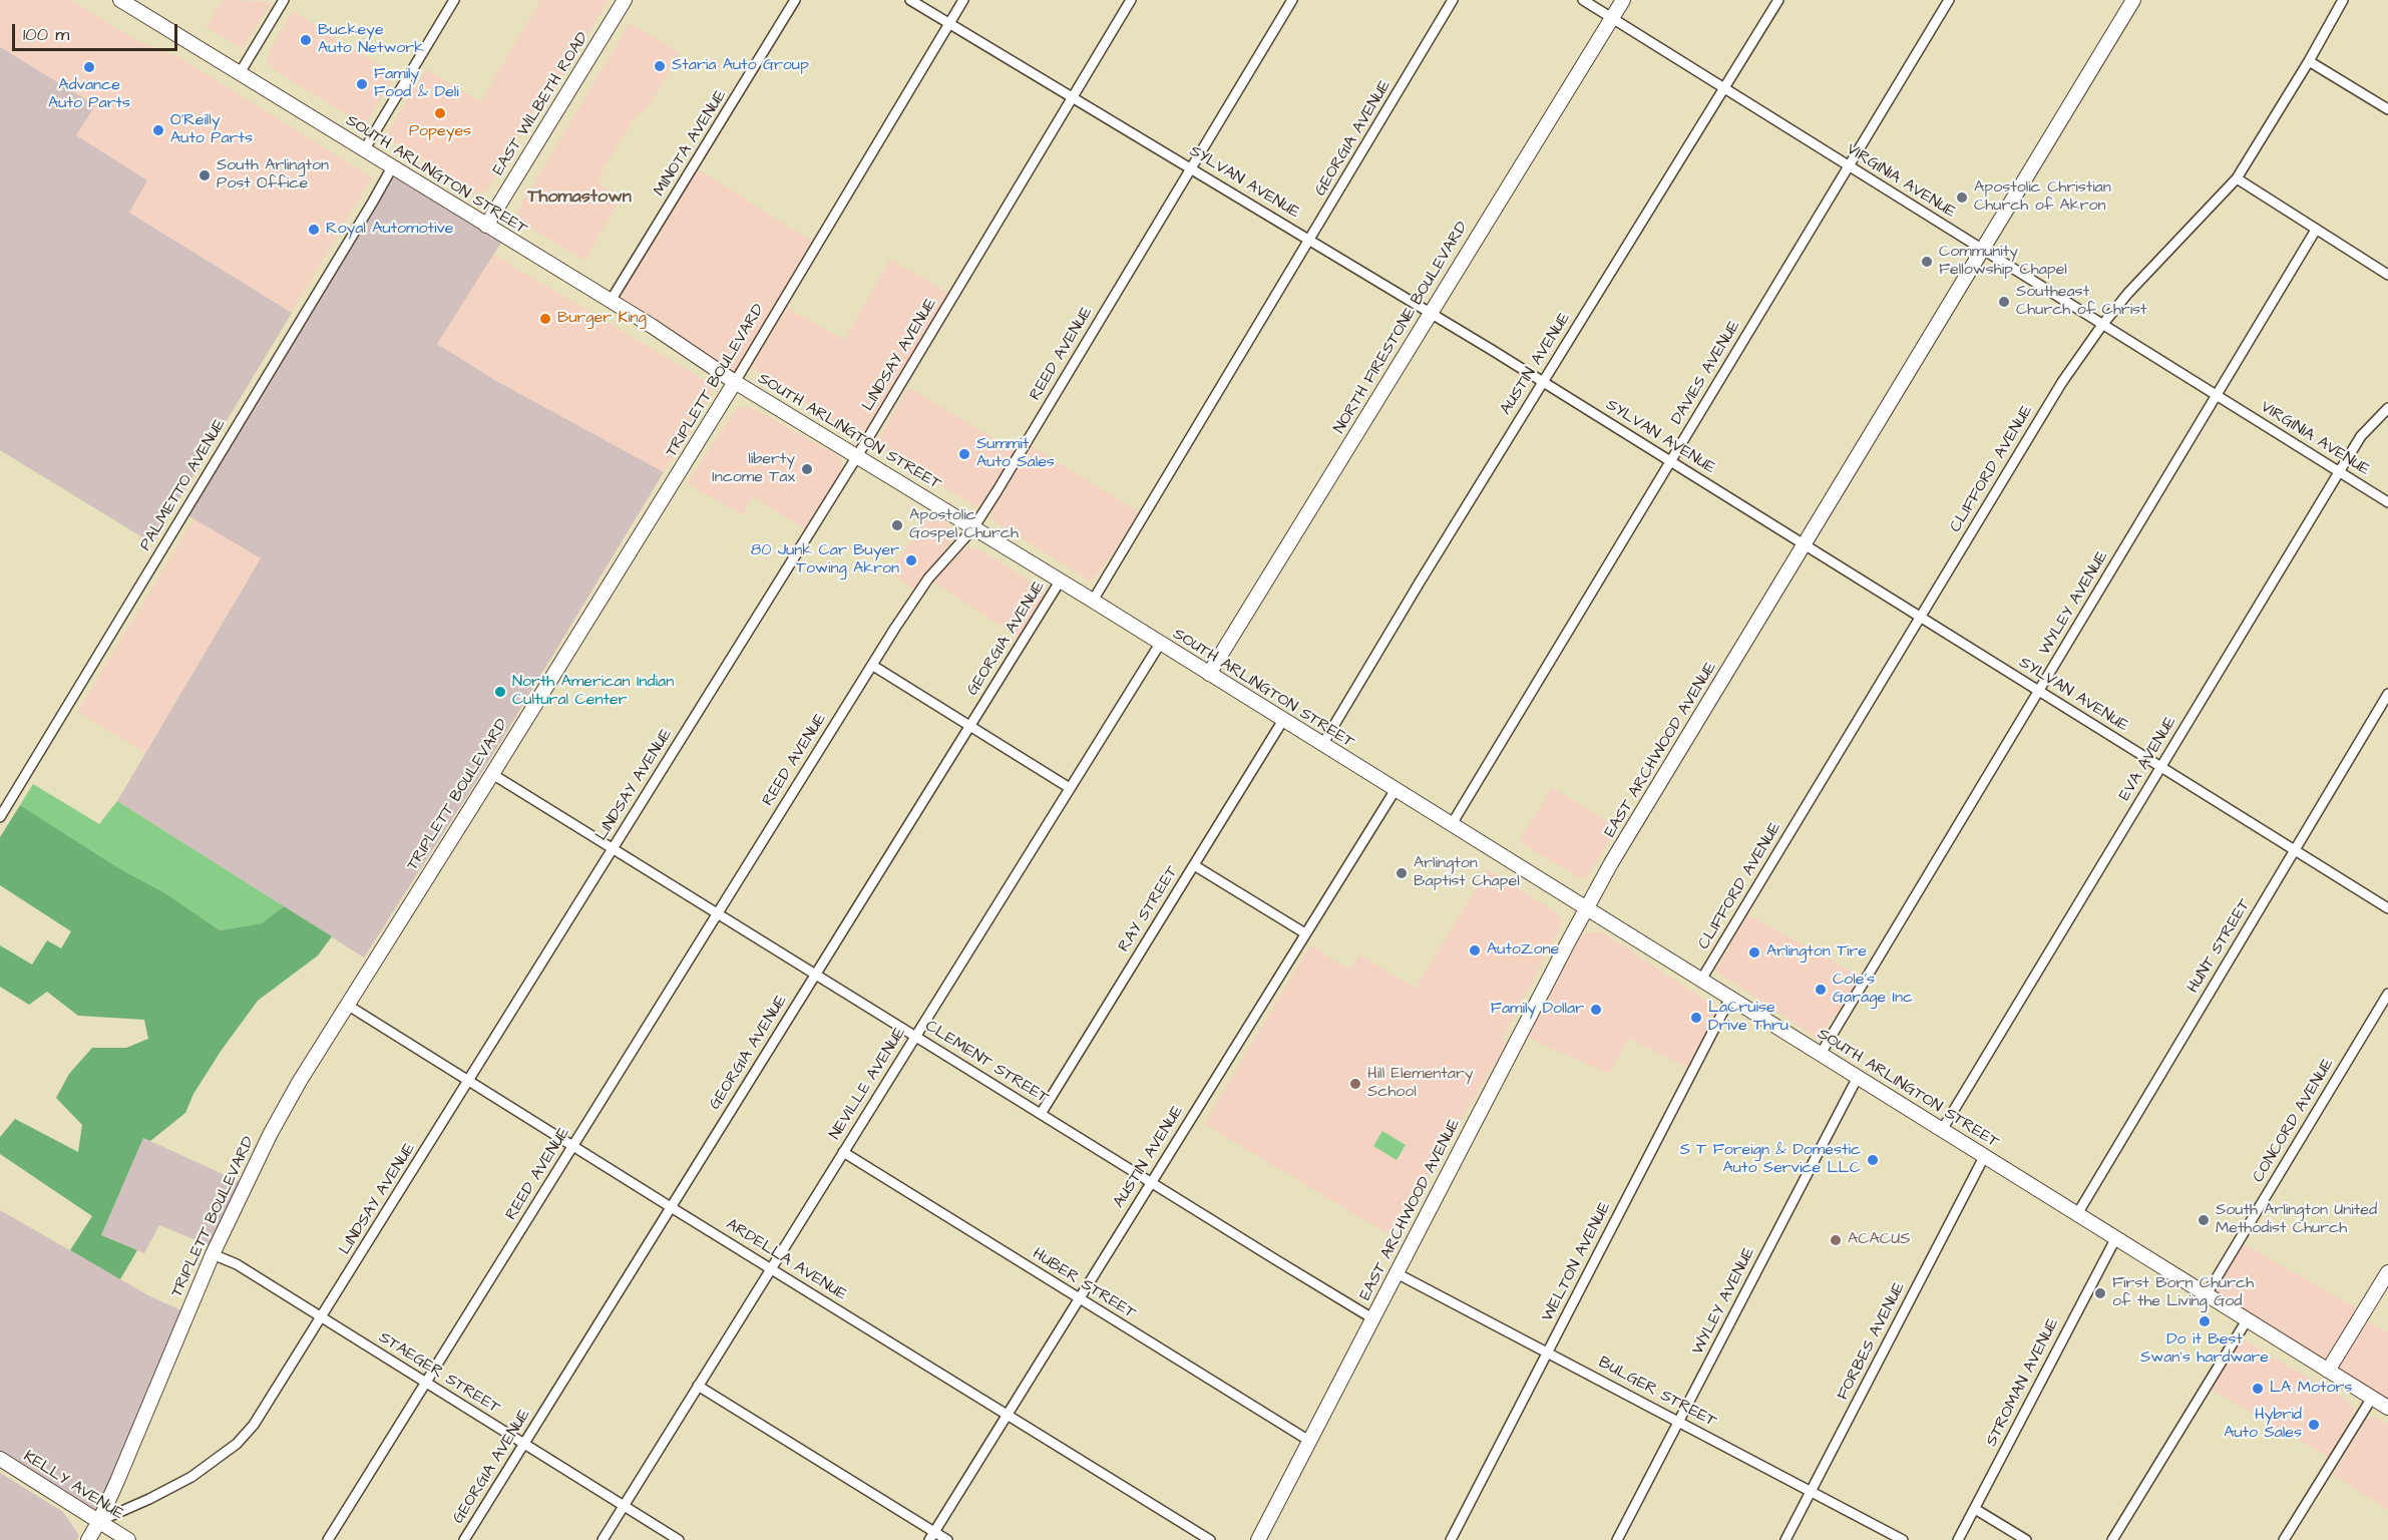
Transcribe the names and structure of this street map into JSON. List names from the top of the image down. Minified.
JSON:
{"streets":{"main road":["EAST WILBETH ROAD","SOUTH ARLINGTON STREET","NORTH FIRESTONE BOULEVARD","TRIPLETT BOULEVARD","EAST ARCHWOOD AVENUE","KELLY AVENUE"],"street":["GEORGIA AVENUE","MINOTA AVENUE","VIRGINIA AVENUE","SYLVAN AVENUE","REED AVENUE","LINDSAY AVENUE","AUSTIN AVENUE","DAVIES AVENUE","CLIFFORD AVENUE","PALMETTO AVENUE","WYLEY AVENUE","EVA AVENUE","RAY STREET","HUNT STREET","CLEMENT STREET","NEVILLE AVENUE","CONCORD AVENUE","ARDELLA AVENUE","WELTON AVENUE","HUBER STREET","FORBES AVENUE","STAEGER STREET","STROMAN AVENUE","BULGER STREET"]},"crossings":[["EAST WILBETH ROAD","SOUTH ARLINGTON STREET"],["GEORGIA AVENUE","SOUTH ARLINGTON STREET"],["GEORGIA AVENUE","SYLVAN AVENUE"],["GEORGIA AVENUE","CLEMENT STREET"],["GEORGIA AVENUE","ARDELLA AVENUE"],["GEORGIA AVENUE","STAEGER STREET"],["MINOTA AVENUE","SOUTH ARLINGTON STREET"],["SOUTH ARLINGTON STREET","NORTH FIRESTONE BOULEVARD"],["SOUTH ARLINGTON STREET","REED AVENUE"],["SOUTH ARLINGTON STREET","LINDSAY AVENUE"],["SOUTH ARLINGTON STREET","AUSTIN AVENUE"],["SOUTH ARLINGTON STREET","DAVIES AVENUE"],["SOUTH ARLINGTON STREET","TRIPLETT BOULEVARD"],["SOUTH ARLINGTON STREET","CLIFFORD AVENUE"],["SOUTH ARLINGTON STREET","PALMETTO AVENUE"],["SOUTH ARLINGTON STREET","WYLEY AVENUE"],["SOUTH ARLINGTON STREET","EAST ARCHWOOD AVENUE"],["SOUTH ARLINGTON STREET","EVA AVENUE"],["SOUTH ARLINGTON STREET","RAY STREET"],["SOUTH ARLINGTON STREET","HUNT STREET"],["SOUTH ARLINGTON STREET","NEVILLE AVENUE"],["SOUTH ARLINGTON STREET","CONCORD AVENUE"],["SOUTH ARLINGTON STREET","WELTON AVENUE"],["SOUTH ARLINGTON STREET","FORBES AVENUE"],["SOUTH ARLINGTON STREET","STROMAN AVENUE"],["VIRGINIA AVENUE","NORTH FIRESTONE BOULEVARD"],["VIRGINIA AVENUE","AUSTIN AVENUE"],["VIRGINIA AVENUE","DAVIES AVENUE"],["VIRGINIA AVENUE","CLIFFORD AVENUE"],["VIRGINIA AVENUE","WYLEY AVENUE"],["VIRGINIA AVENUE","EAST ARCHWOOD AVENUE"],["VIRGINIA AVENUE","EVA AVENUE"],["SYLVAN AVENUE","NORTH FIRESTONE BOULEVARD"],["SYLVAN AVENUE","REED AVENUE"],["SYLVAN AVENUE","LINDSAY AVENUE"],["SYLVAN AVENUE","AUSTIN AVENUE"],["SYLVAN AVENUE","DAVIES AVENUE"],["SYLVAN AVENUE","TRIPLETT BOULEVARD"],["SYLVAN AVENUE","CLIFFORD AVENUE"],["SYLVAN AVENUE","WYLEY AVENUE"],["SYLVAN AVENUE","EAST ARCHWOOD AVENUE"],["SYLVAN AVENUE","EVA AVENUE"],["SYLVAN AVENUE","HUNT STREET"],["REED AVENUE","CLEMENT STREET"],["REED AVENUE","ARDELLA AVENUE"],["REED AVENUE","STAEGER STREET"],["LINDSAY AVENUE","TRIPLETT BOULEVARD"],["LINDSAY AVENUE","CLEMENT STREET"],["LINDSAY AVENUE","ARDELLA AVENUE"],["LINDSAY AVENUE","STAEGER STREET"],["LINDSAY AVENUE","KELLY AVENUE"],["AUSTIN AVENUE","CLEMENT STREET"],["AUSTIN AVENUE","ARDELLA AVENUE"],["AUSTIN AVENUE","HUBER STREET"],["TRIPLETT BOULEVARD","CLEMENT STREET"],["TRIPLETT BOULEVARD","ARDELLA AVENUE"],["TRIPLETT BOULEVARD","STAEGER STREET"],["TRIPLETT BOULEVARD","KELLY AVENUE"],["WYLEY AVENUE","BULGER STREET"],["EAST ARCHWOOD AVENUE","CLEMENT STREET"],["EAST ARCHWOOD AVENUE","HUBER STREET"],["EAST ARCHWOOD AVENUE","BULGER STREET"],["RAY STREET","CLEMENT STREET"],["CLEMENT STREET","NEVILLE AVENUE"],["NEVILLE AVENUE","ARDELLA AVENUE"],["NEVILLE AVENUE","HUBER STREET"],["NEVILLE AVENUE","STAEGER STREET"],["WELTON AVENUE","BULGER STREET"],["FORBES AVENUE","BULGER STREET"]],"districts":["Thomastown"],"places":["Buckeye Auto Network","Staria Auto Group","Advance Auto Parts","Family Food & Deli","Popeyes","O'Reilly Auto Parts","South Arlington Post Office","Apostolic Christian Church of Akron","Royal Automotive","Community Fellowship Chapel","Southeast Church of Christ","Burger King","Summit Auto Sales","liberty Income Tax","Apostolic Gospel Church","80 Junk Car Buyer Towing Akron","North American Indian Cultural Center","Arlington Baptist Chapel","AutoZone","Arlington Tire","Cole's Garage Inc","Family Dollar","LaCruise Drive Thru","Hill Elementary School","S T Foreign & Domestic Auto Service LLC","South Arlington United Methodist Church","ACACUS","First Born Church of the Living God","Do it Best Swan's hardware","LA Motors","Hybrid Auto Sales"],"scale_bar":"100 m"}
